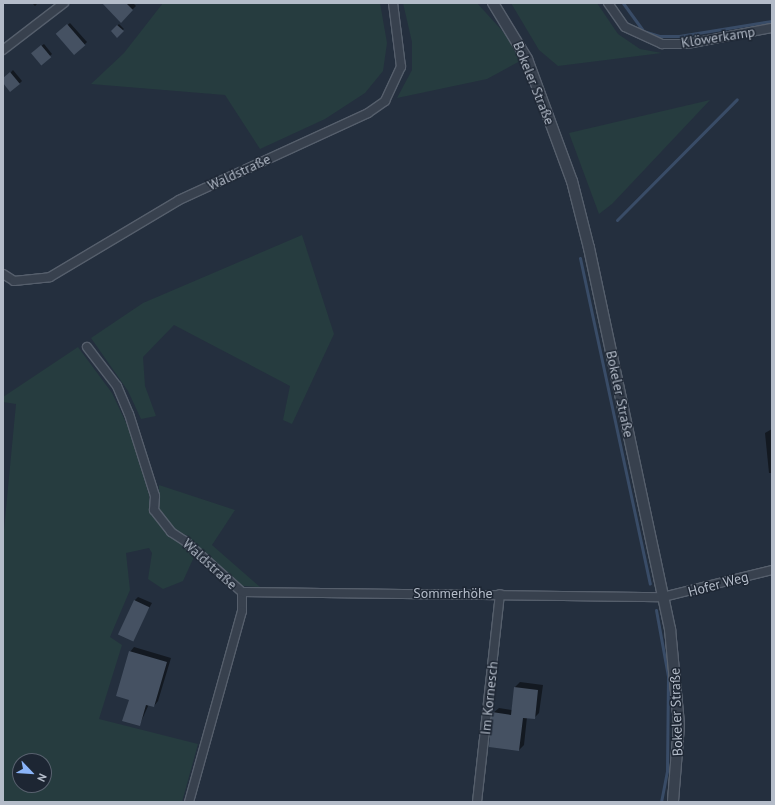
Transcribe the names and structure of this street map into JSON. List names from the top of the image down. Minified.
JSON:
{"streets":{"street":["Klöwerkamp","Bokeler Straße","Waldstraße","Hofer Weg","Sommerhöhe","Im Kornesch"]},"crossings":[["Bokeler Straße","Hofer Weg"],["Bokeler Straße","Sommerhöhe"],["Waldstraße","Sommerhöhe"],["Hofer Weg","Sommerhöhe"],["Sommerhöhe","Im Kornesch"]],"north":"bottom right"}
